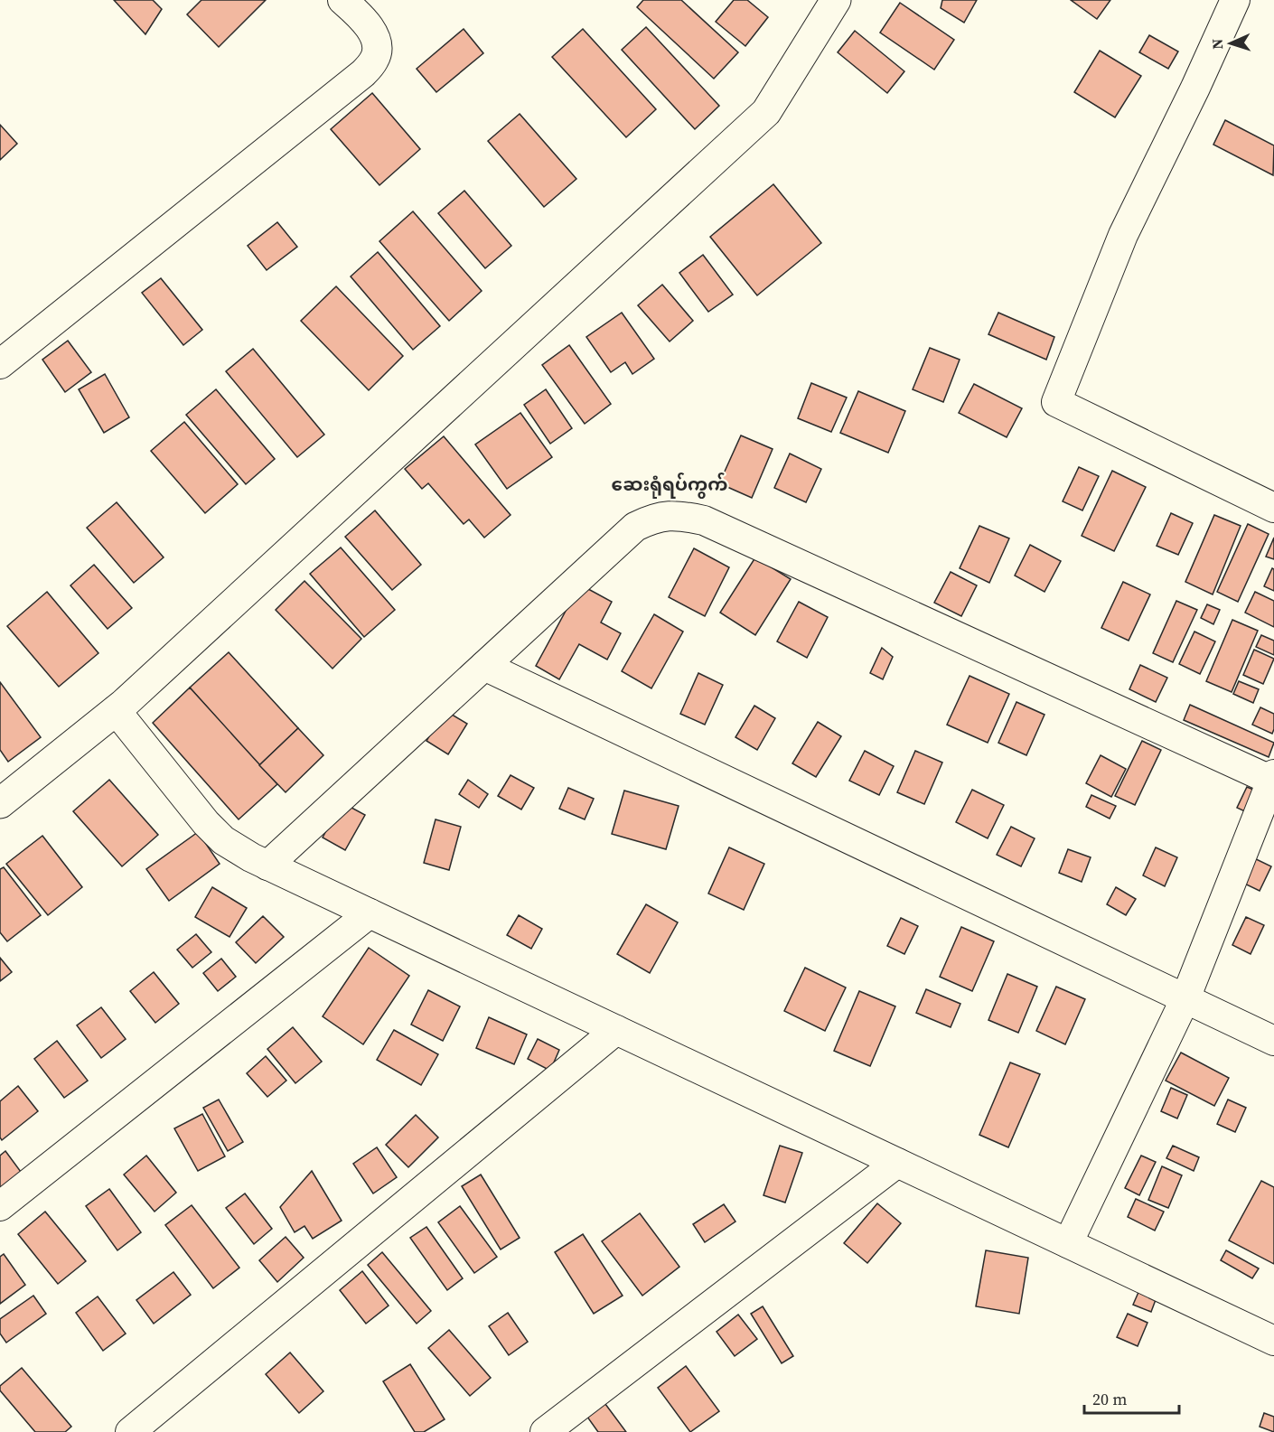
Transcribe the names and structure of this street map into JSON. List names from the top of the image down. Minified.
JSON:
{"districts":["ဆေးရုံရပ်ကွက်"],"scale_bar":"20 m","north":"left"}
